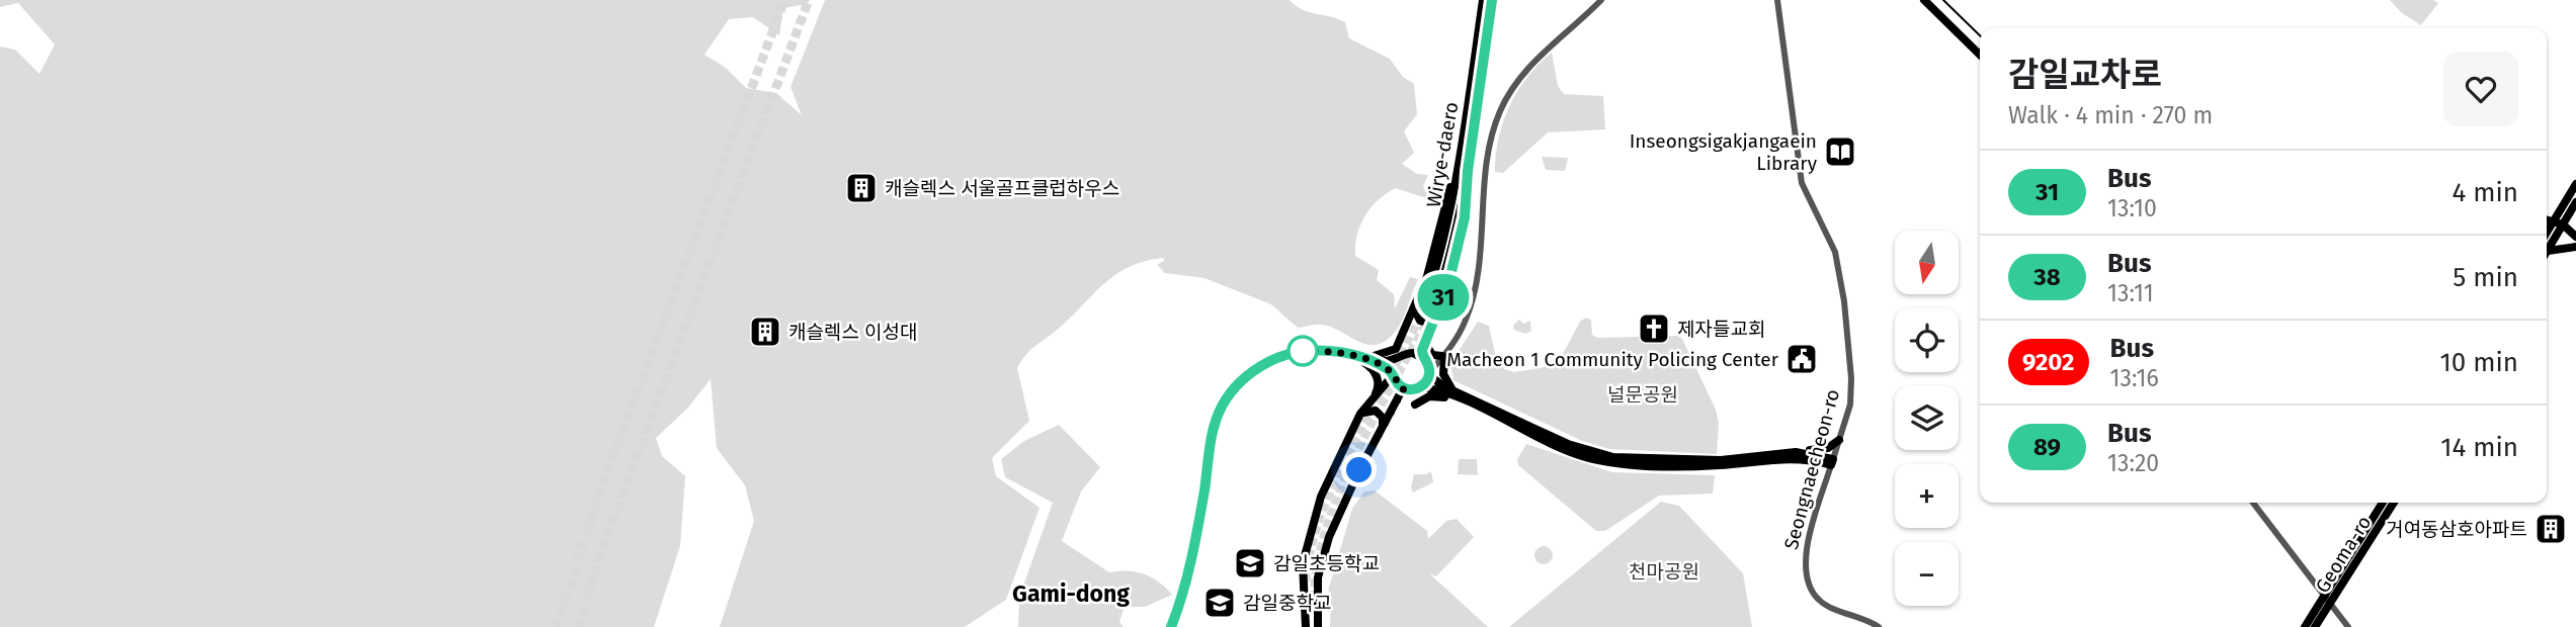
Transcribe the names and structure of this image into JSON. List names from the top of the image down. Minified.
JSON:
{"streets":{"main road":["Wirye-daero","Geoma-ro"],"street":["Seongnaecheon-ro"]},"districts":["Gami-dong"],"parks":["널문공원","천마공원"],"places":{"library":["Inseongsigakjangaein Library"],"building":["캐슬렉스 서울골프클럽하우스","캐슬렉스 이성대","거여동삼호아파트"],"church":["제자들교회"],"public building":["Macheon 1 Community Policing Center"],"school or university":["감일초등학교","감일중학교"]},"lines":["bus line 31"],"north":"bottom","page":{"on_map":"31","heading":["감일교차로","Walk · 4 min · 270 m"],"list":[{"mark":"31","name":"Bus","note":"13:10","value":"4 min"},{"mark":"38","name":"Bus","note":"13:11","value":"5 min"},{"mark":"9202","name":"Bus","note":"13:16","value":"10 min"},{"mark":"89","name":"Bus","note":"13:20","value":"14 min"}],"map_buttons":["+","−"]}}
